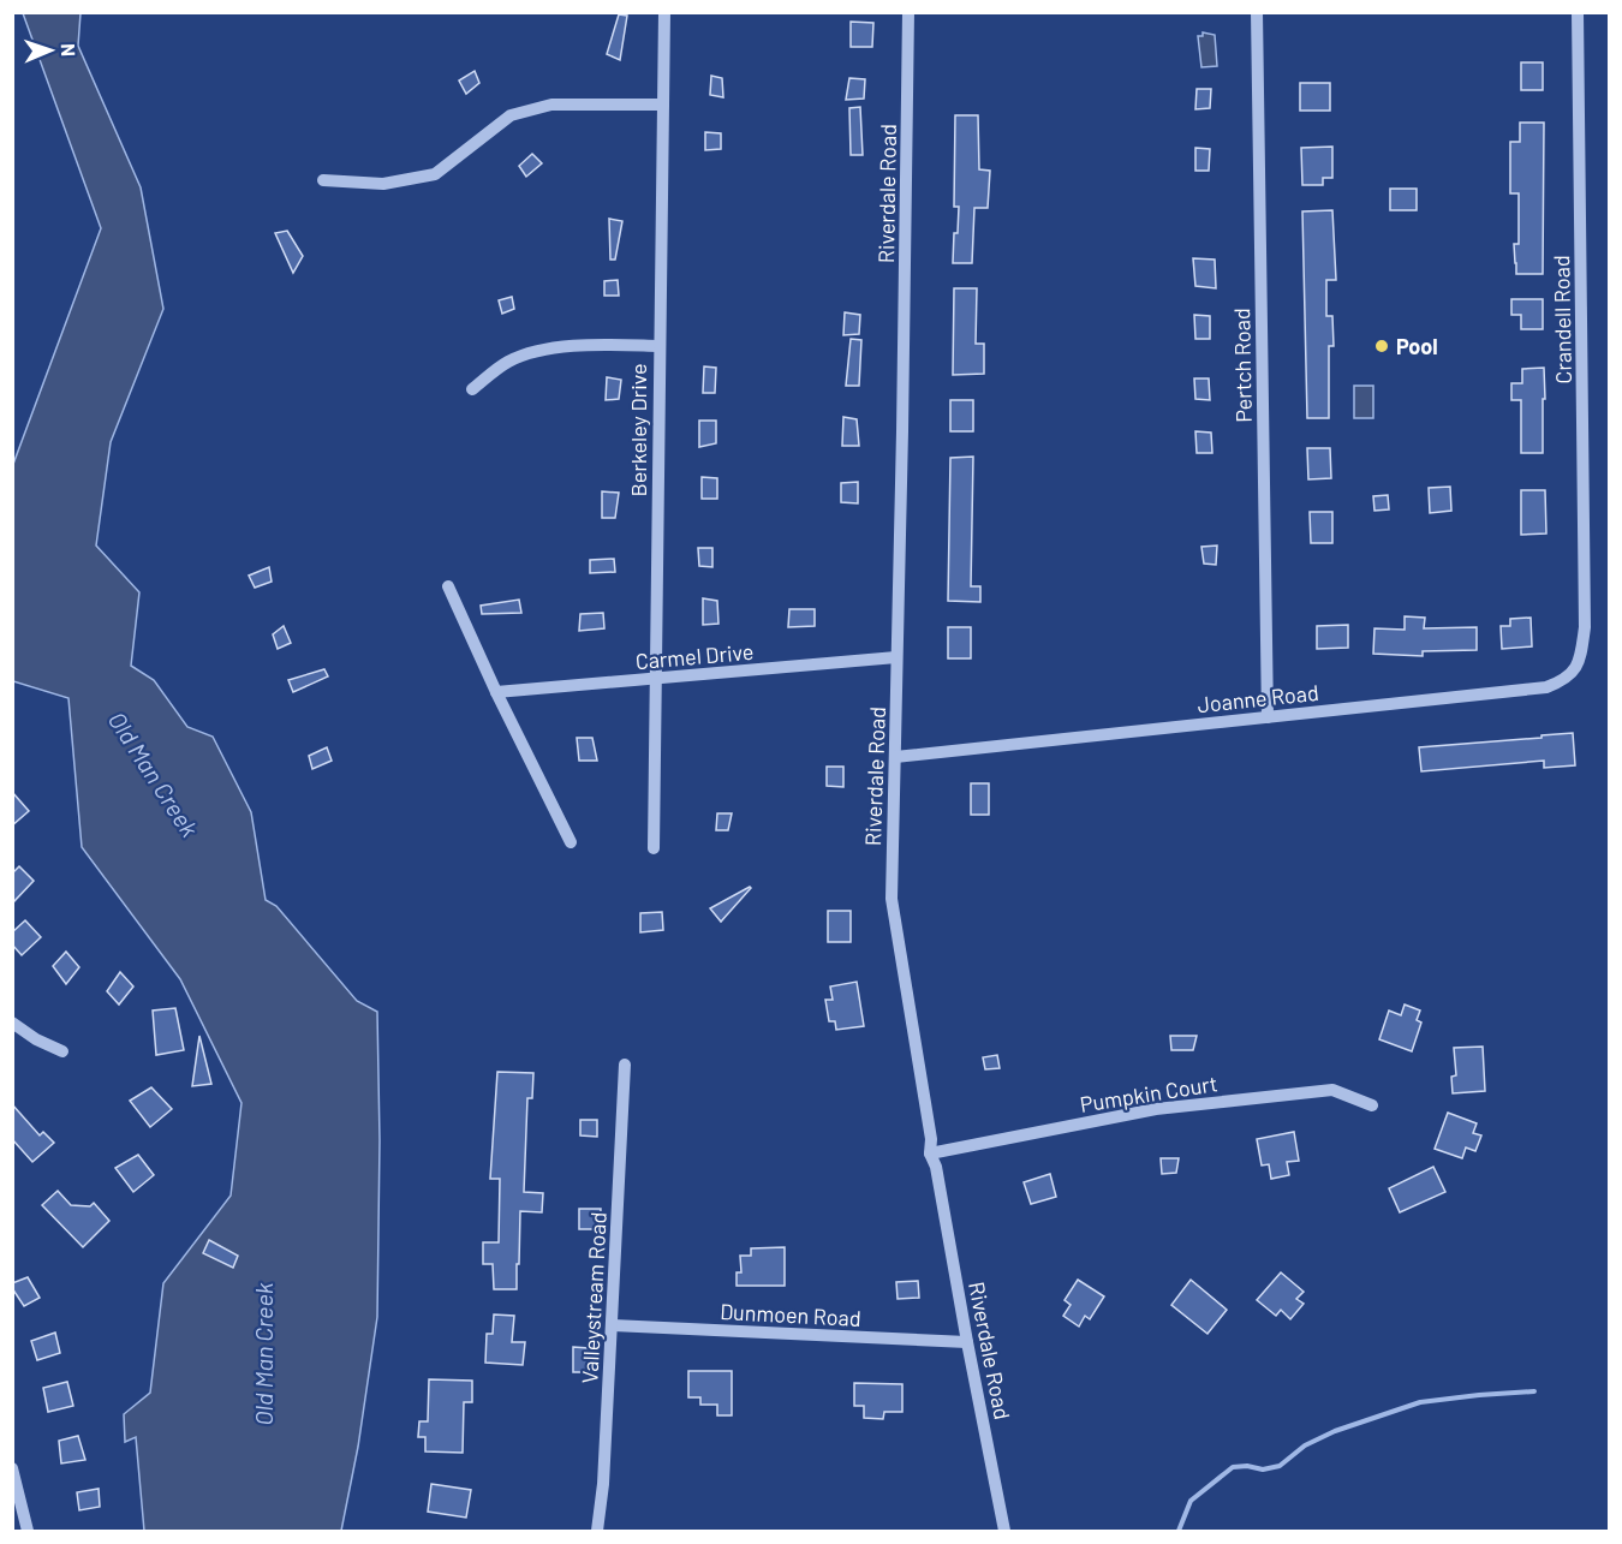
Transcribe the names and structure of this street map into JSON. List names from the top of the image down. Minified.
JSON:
{"streets":{"street":["Riverdale Road","Crandell Road","Pertch Road","Berkeley Drive","Carmel Drive","Joanne Road","Pumpkin Court","Valleystream Road","Dunmoen Road"]},"crossings":[["Riverdale Road","Carmel Drive"],["Riverdale Road","Joanne Road"],["Riverdale Road","Pumpkin Court"],["Riverdale Road","Dunmoen Road"],["Crandell Road","Joanne Road"],["Pertch Road","Joanne Road"],["Berkeley Drive","Carmel Drive"],["Valleystream Road","Dunmoen Road"]],"water":["Old Man Creek"],"places":["Pool"],"north":"right"}
